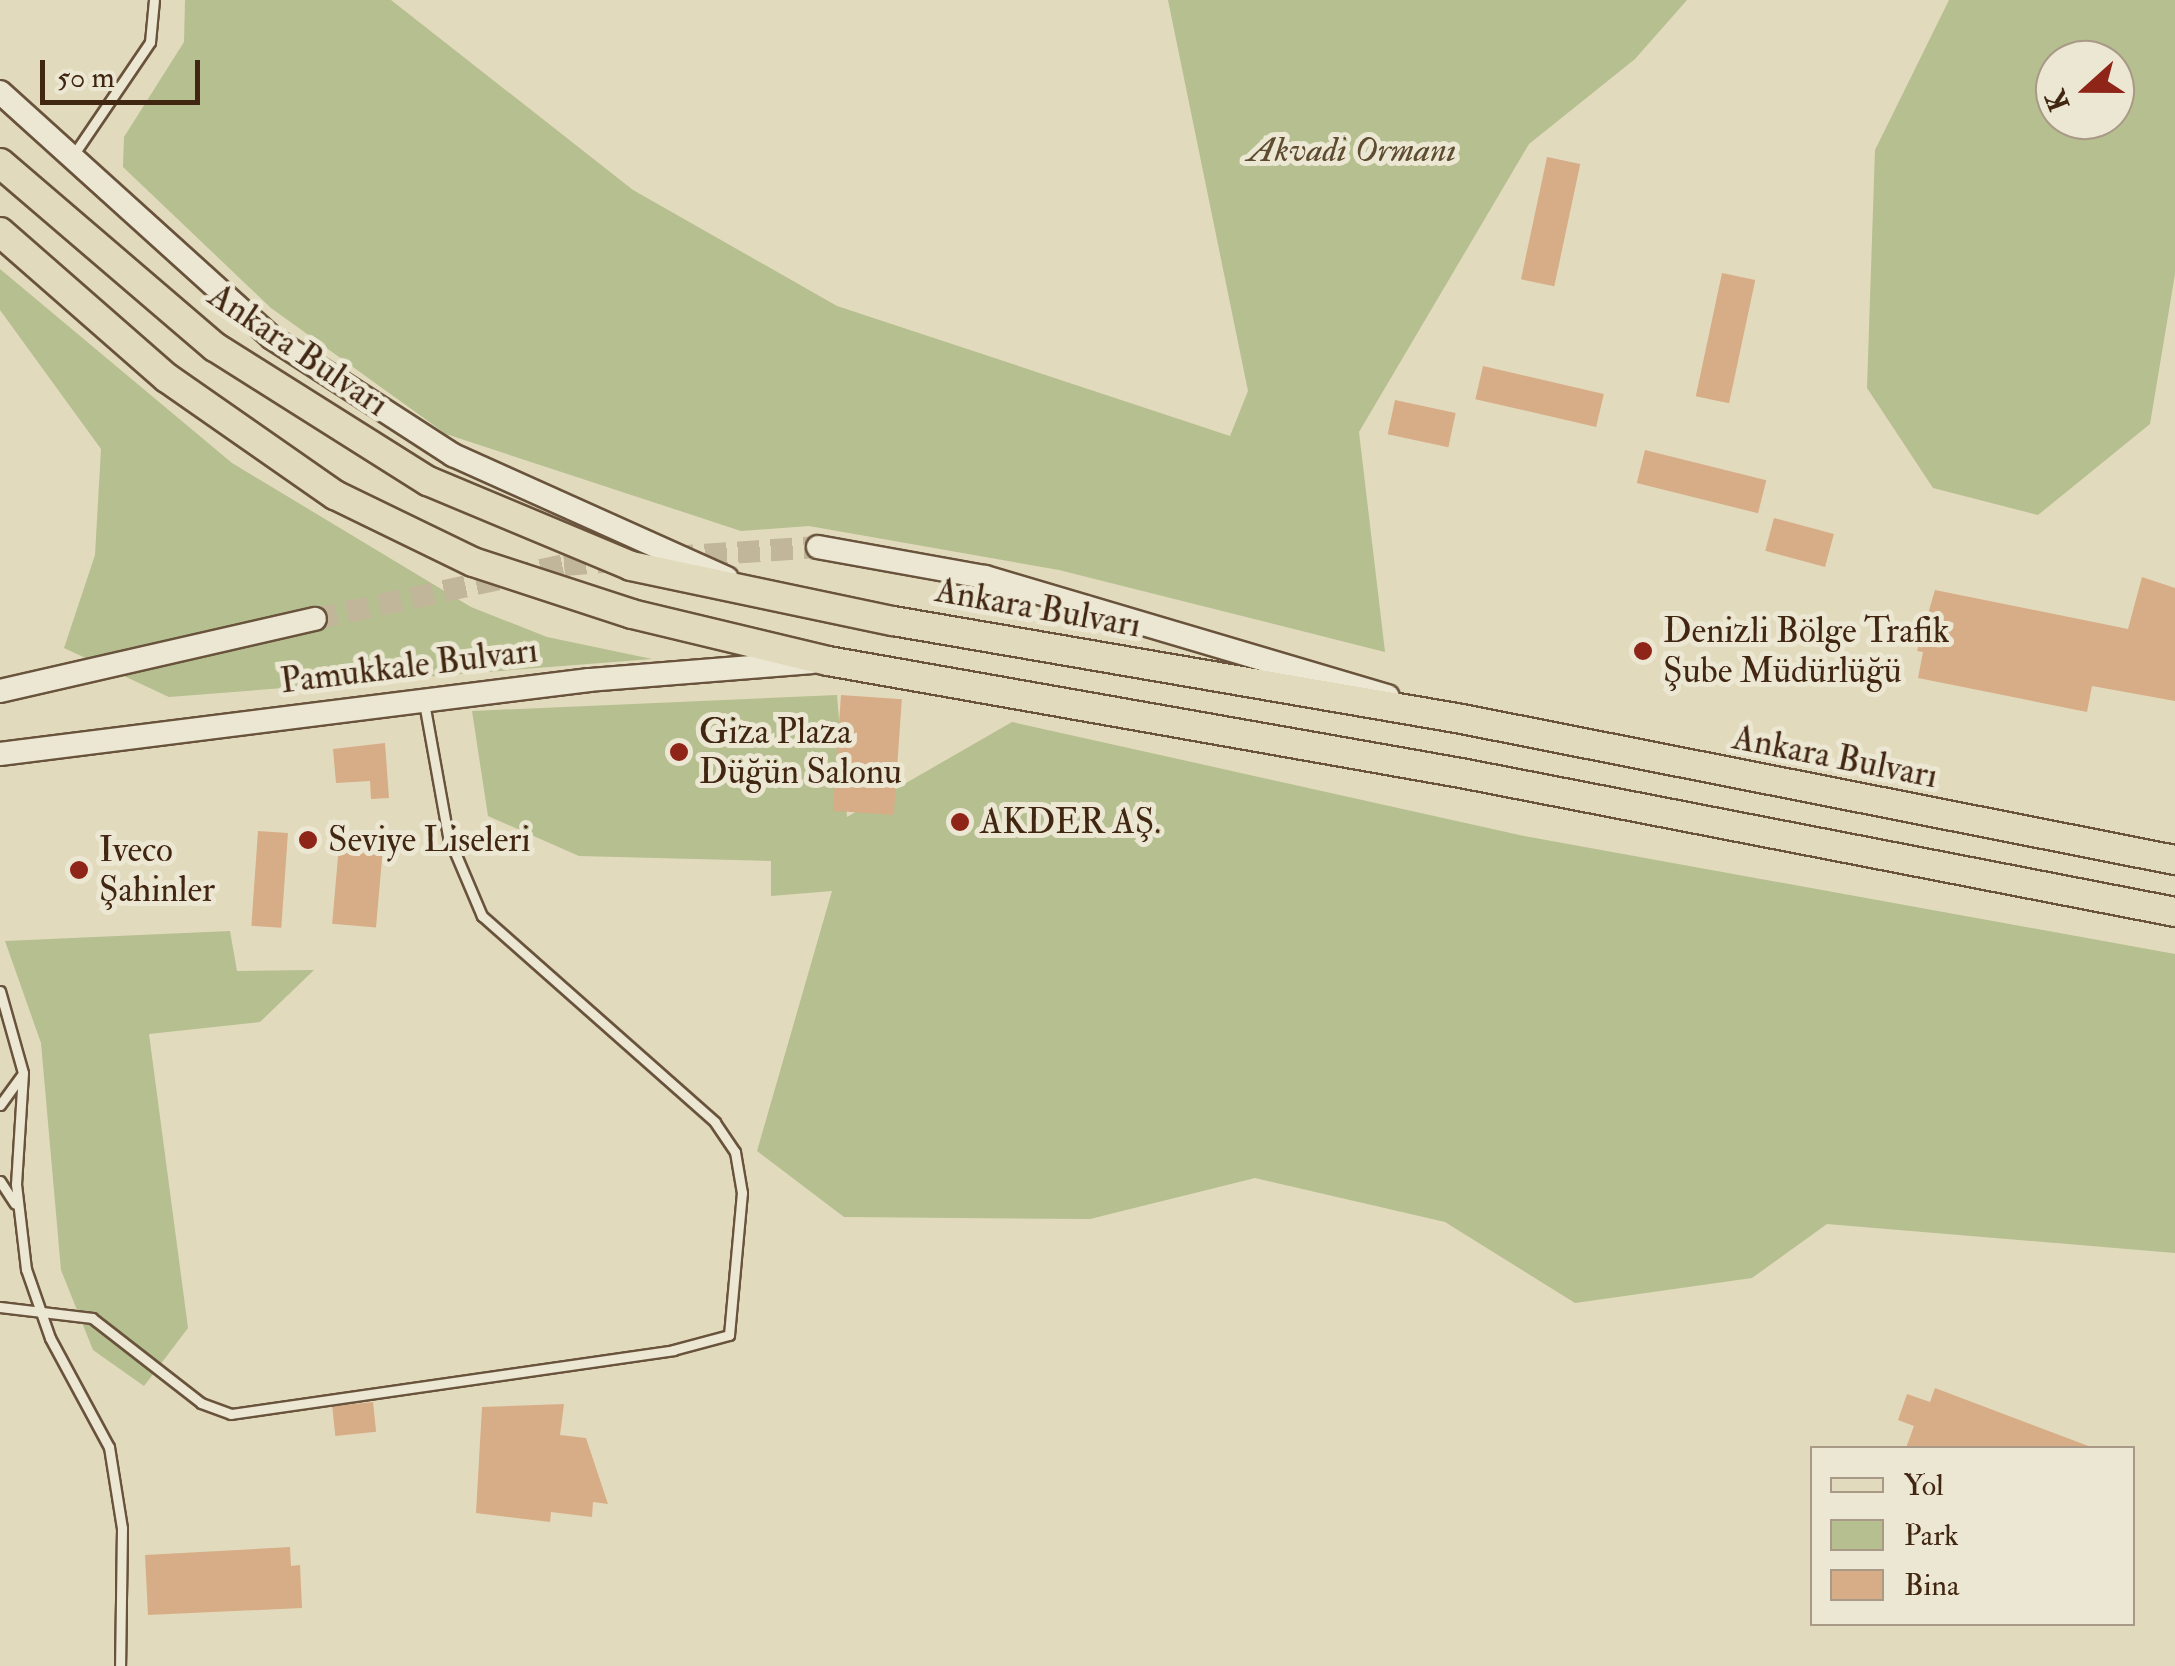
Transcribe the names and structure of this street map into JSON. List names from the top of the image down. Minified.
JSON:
{"streets":{"main road":["Ankara Bulvarı","Pamukkale Bulvarı"]},"parks":["Akvadi Ormanı"],"places":["Denizli Bölge Trafik Şube Müdürlüğü","Giza Plaza Düğün Salonu","AKDER AŞ.","Seviye Liseleri","Iveco Şahinler"],"legend":["Yol","Park","Bina"],"scale_bar":"50 m","north":"left"}
